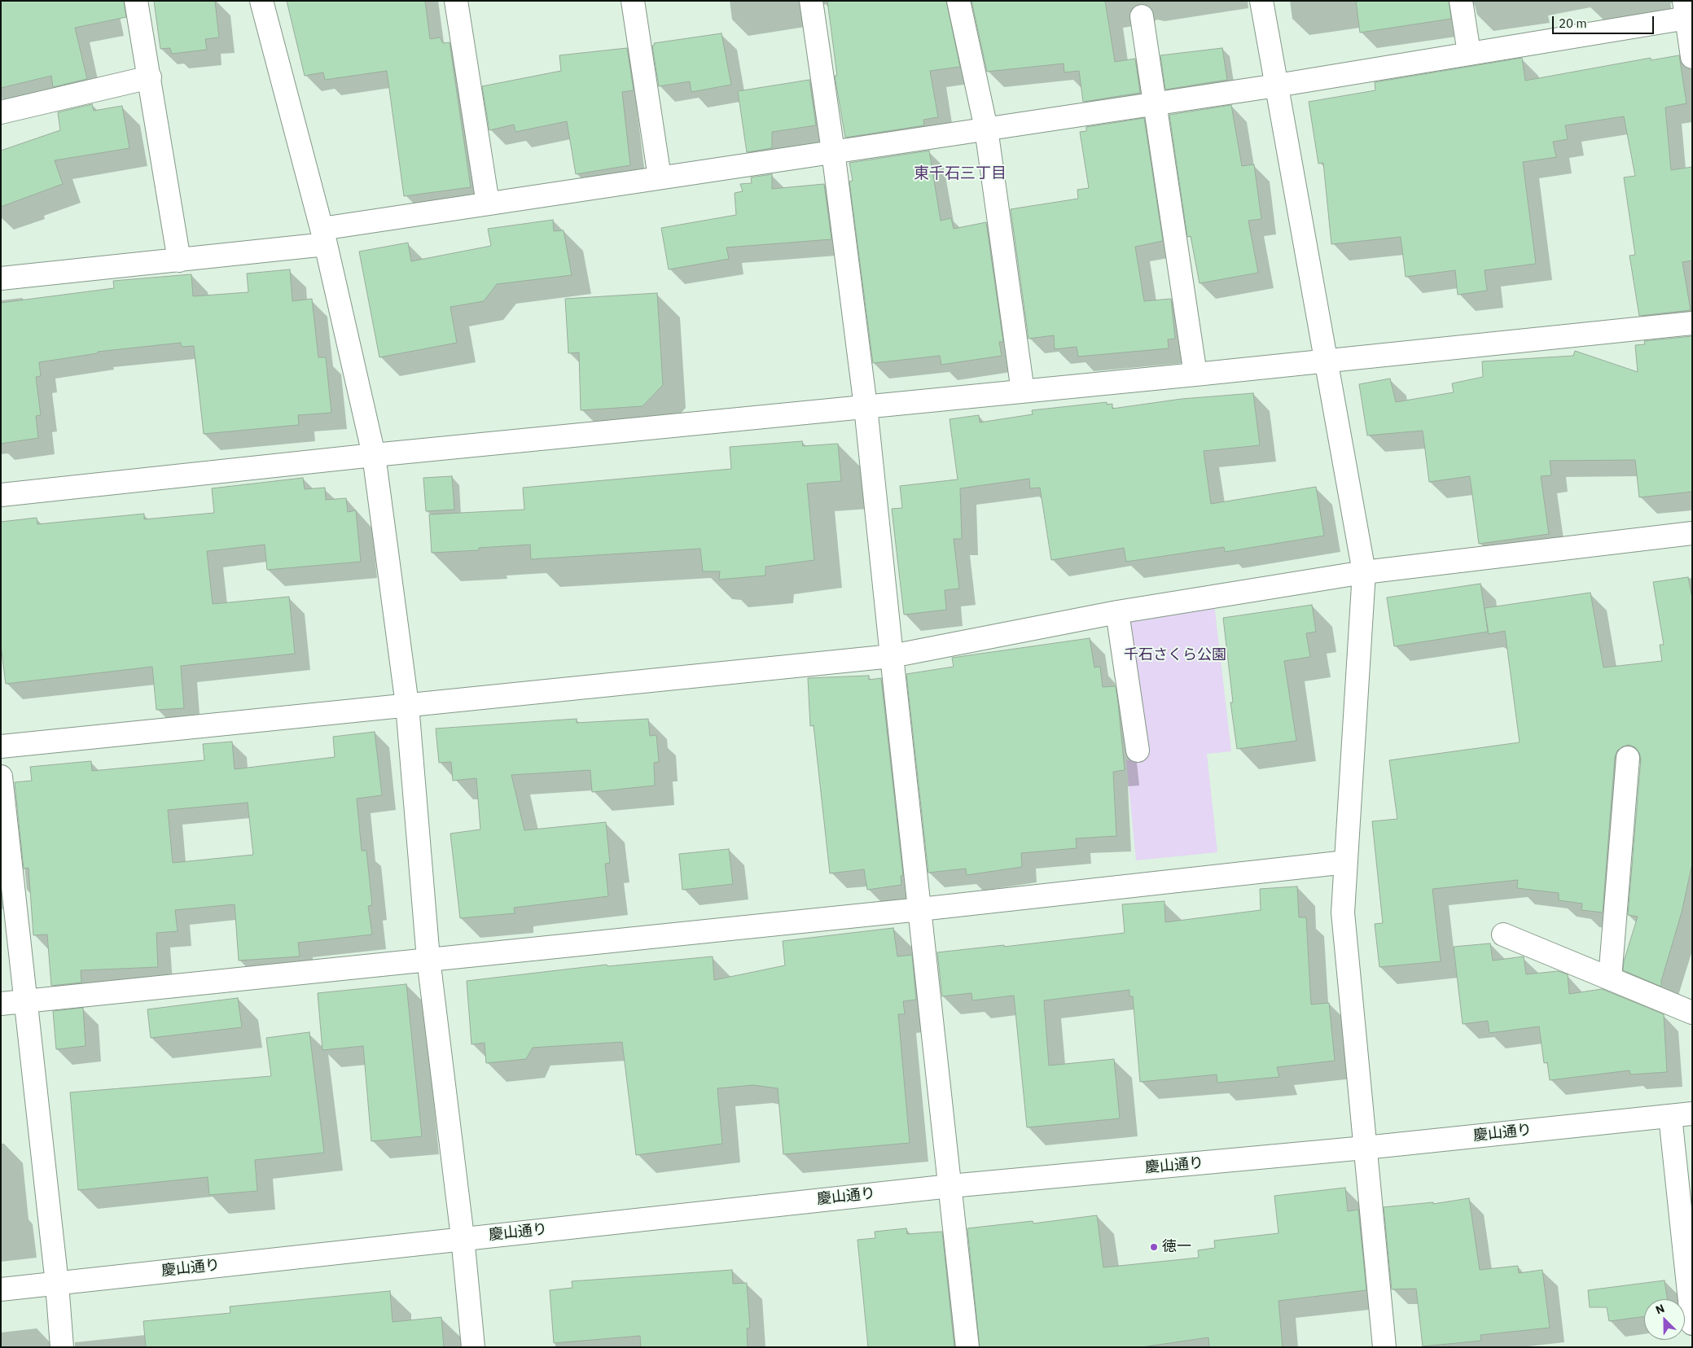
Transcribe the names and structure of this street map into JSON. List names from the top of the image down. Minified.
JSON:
{"streets":{"street":["慶山通り"]},"districts":["東千石三丁目"],"parks":["千石さくら公園"],"places":["徳一"],"scale_bar":"20 m","north":"top left"}
